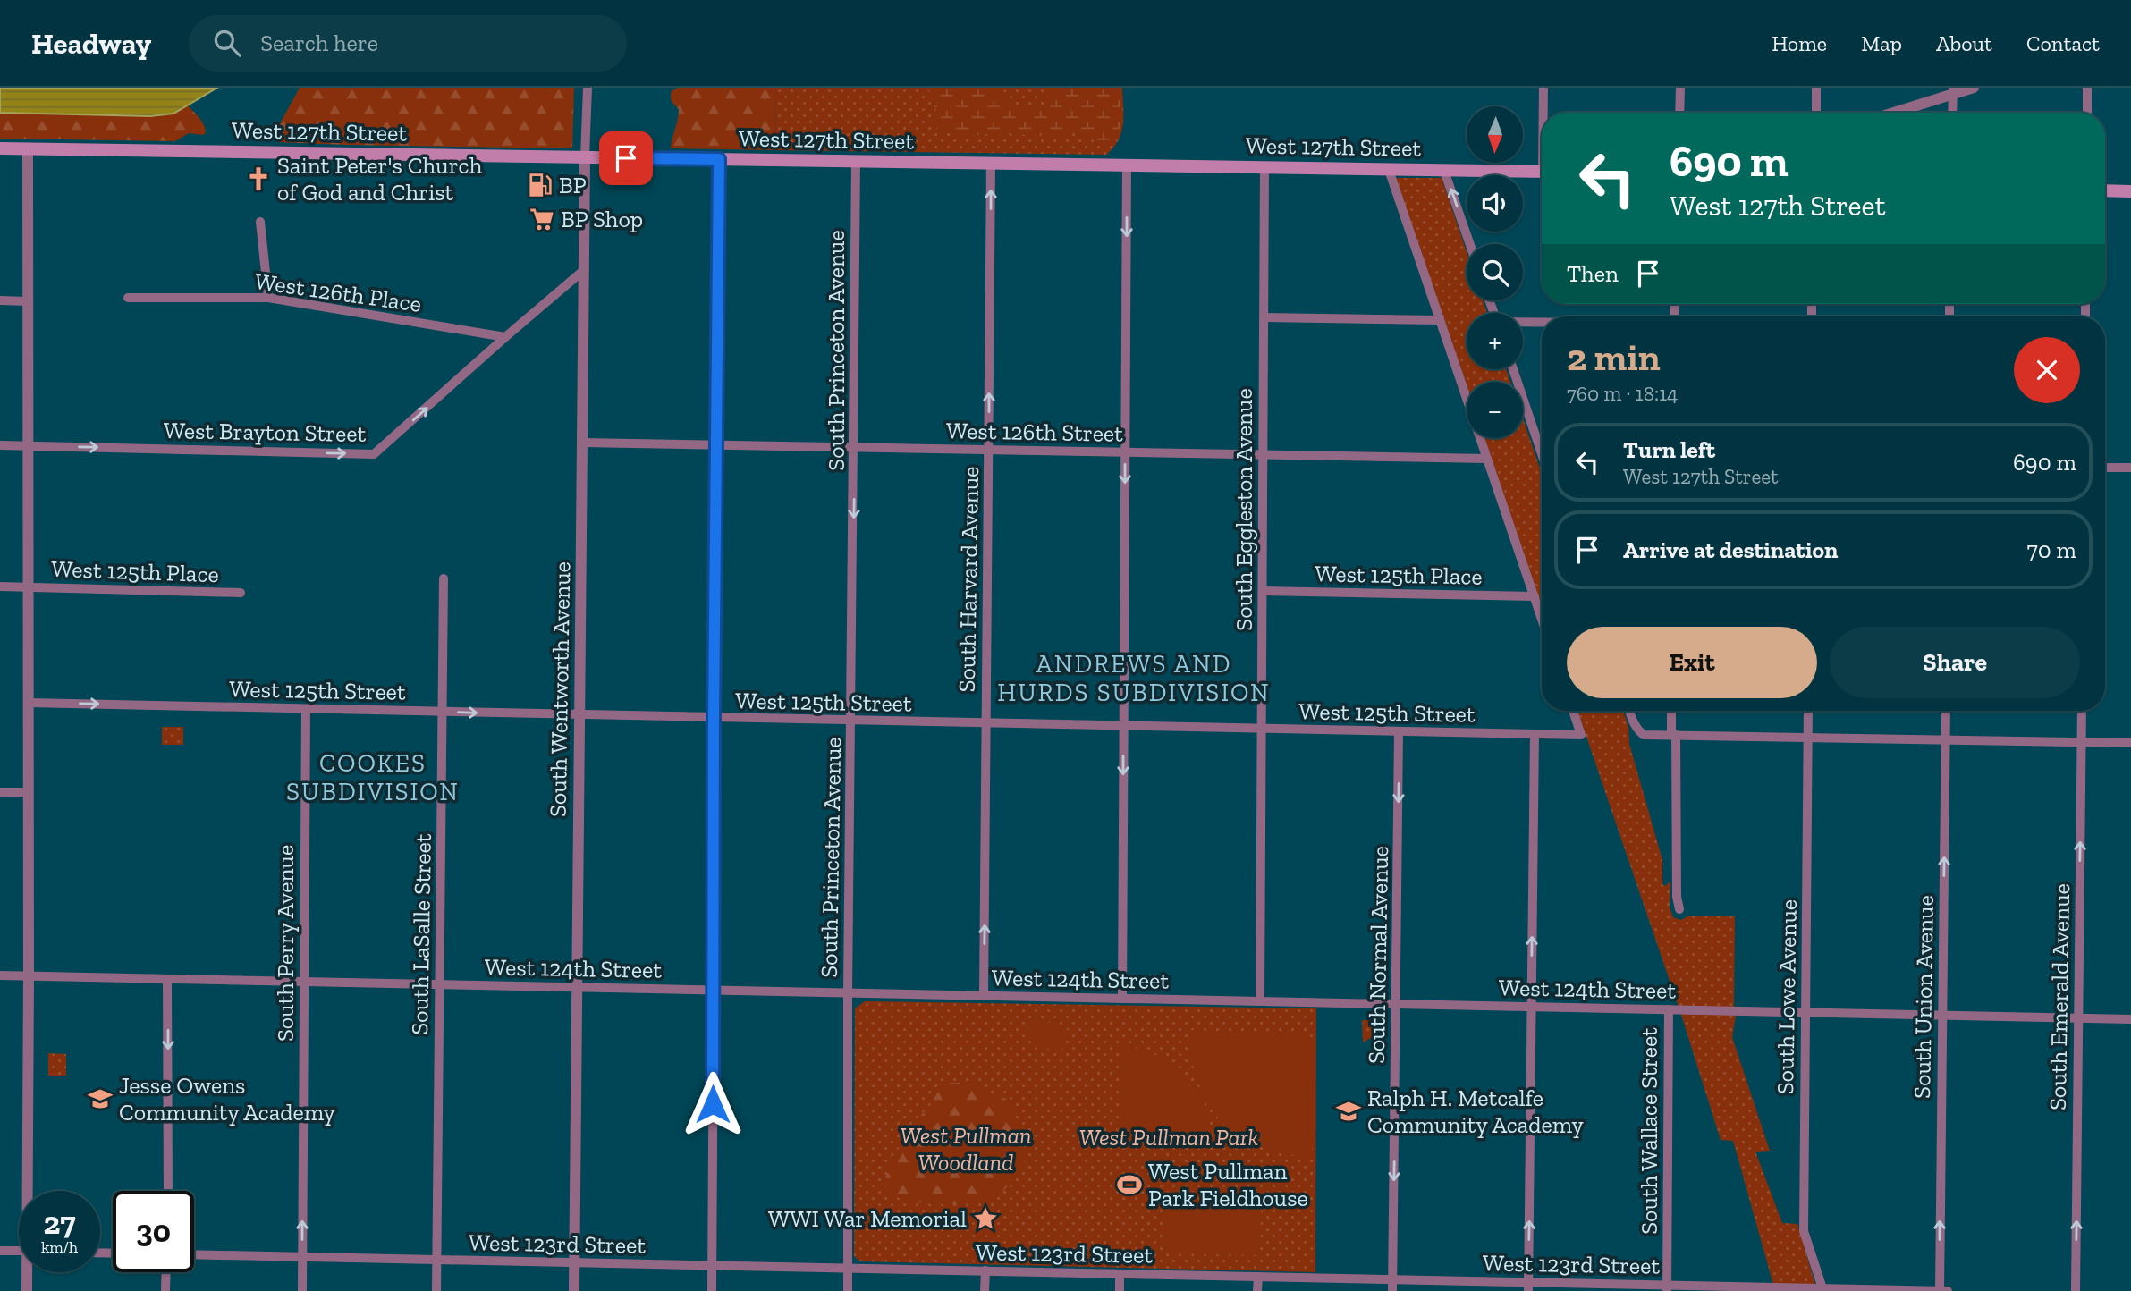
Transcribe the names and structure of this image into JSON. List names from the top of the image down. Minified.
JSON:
{"streets":{"main road":["West 127th Street"],"street":["West 126th Place","South Princeton Avenue","West Brayton Street","West 126th Street","South Eggleston Avenue","West 125th Place","South Harvard Avenue","South Wentworth Avenue","West 125th Street","South LaSalle Street","South Perry Avenue","South Normal Avenue","West 124th Street","South Lowe Avenue","South Union Avenue","South Emerald Avenue","South Wallace Street","West 123rd Street"]},"crossings":[["West 127th Street","South Princeton Avenue"],["West 127th Street","South Eggleston Avenue"],["West 127th Street","South Harvard Avenue"],["West 127th Street","South Wentworth Avenue"],["West 126th Place","West Brayton Street"],["South Princeton Avenue","West 126th Street"],["South Princeton Avenue","West 125th Street"],["South Princeton Avenue","West 124th Street"],["South Princeton Avenue","West 123rd Street"],["West Brayton Street","South Wentworth Avenue"],["West 126th Street","South Eggleston Avenue"],["West 126th Street","South Harvard Avenue"],["West 126th Street","South Wentworth Avenue"],["South Eggleston Avenue","West 125th Place"],["South Eggleston Avenue","West 125th Street"],["South Eggleston Avenue","West 124th Street"],["South Harvard Avenue","West 125th Street"],["South Harvard Avenue","West 124th Street"],["South Wentworth Avenue","West 125th Street"],["South Wentworth Avenue","West 124th Street"],["South Wentworth Avenue","West 123rd Street"],["West 125th Street","South LaSalle Street"],["West 125th Street","South Perry Avenue"],["West 125th Street","South Normal Avenue"],["South LaSalle Street","West 124th Street"],["South LaSalle Street","West 123rd Street"],["South Perry Avenue","West 124th Street"],["South Perry Avenue","West 123rd Street"],["South Normal Avenue","West 124th Street"],["South Normal Avenue","West 123rd Street"],["West 124th Street","South Lowe Avenue"],["West 124th Street","South Union Avenue"],["West 124th Street","South Emerald Avenue"],["West 124th Street","South Wallace Street"],["South Lowe Avenue","West 123rd Street"],["South Union Avenue","West 123rd Street"],["South Wallace Street","West 123rd Street"]],"one_way":["West Brayton Street","South Harvard Avenue","South Perry Avenue","South Normal Avenue","South Union Avenue","South Emerald Avenue"],"districts":["ANDREWS AND HURDS SUBDIVISION","COOKES SUBDIVISION"],"parks":["West Pullman Woodland","West Pullman Park"],"places":{"church":["Saint Peter's Church of God and Christ"],"fuel station":["BP"],"supermarket":["BP Shop"],"school or university":["Jesse Owens Community Academy","Ralph H. Metcalfe Community Academy"],"sports":["West Pullman Park Fieldhouse"],"place":["WWI War Memorial"]},"north":"bottom","page":{"header":"Headway","search":"Search here","nav":["Home","Map","About","Contact"],"map_buttons":["+","−"],"turn":["690 m","West 127th Street"],"then":"Then","heading":["2 min","760 m · 18:14"],"list":[{"name":"Turn left","note":"West 127th Street","value":"690 m"},{"name":"Arrive at destination","value":"70 m"}],"buttons":["Exit","Share"],"speed":"27 km/h","limit":"30"}}
